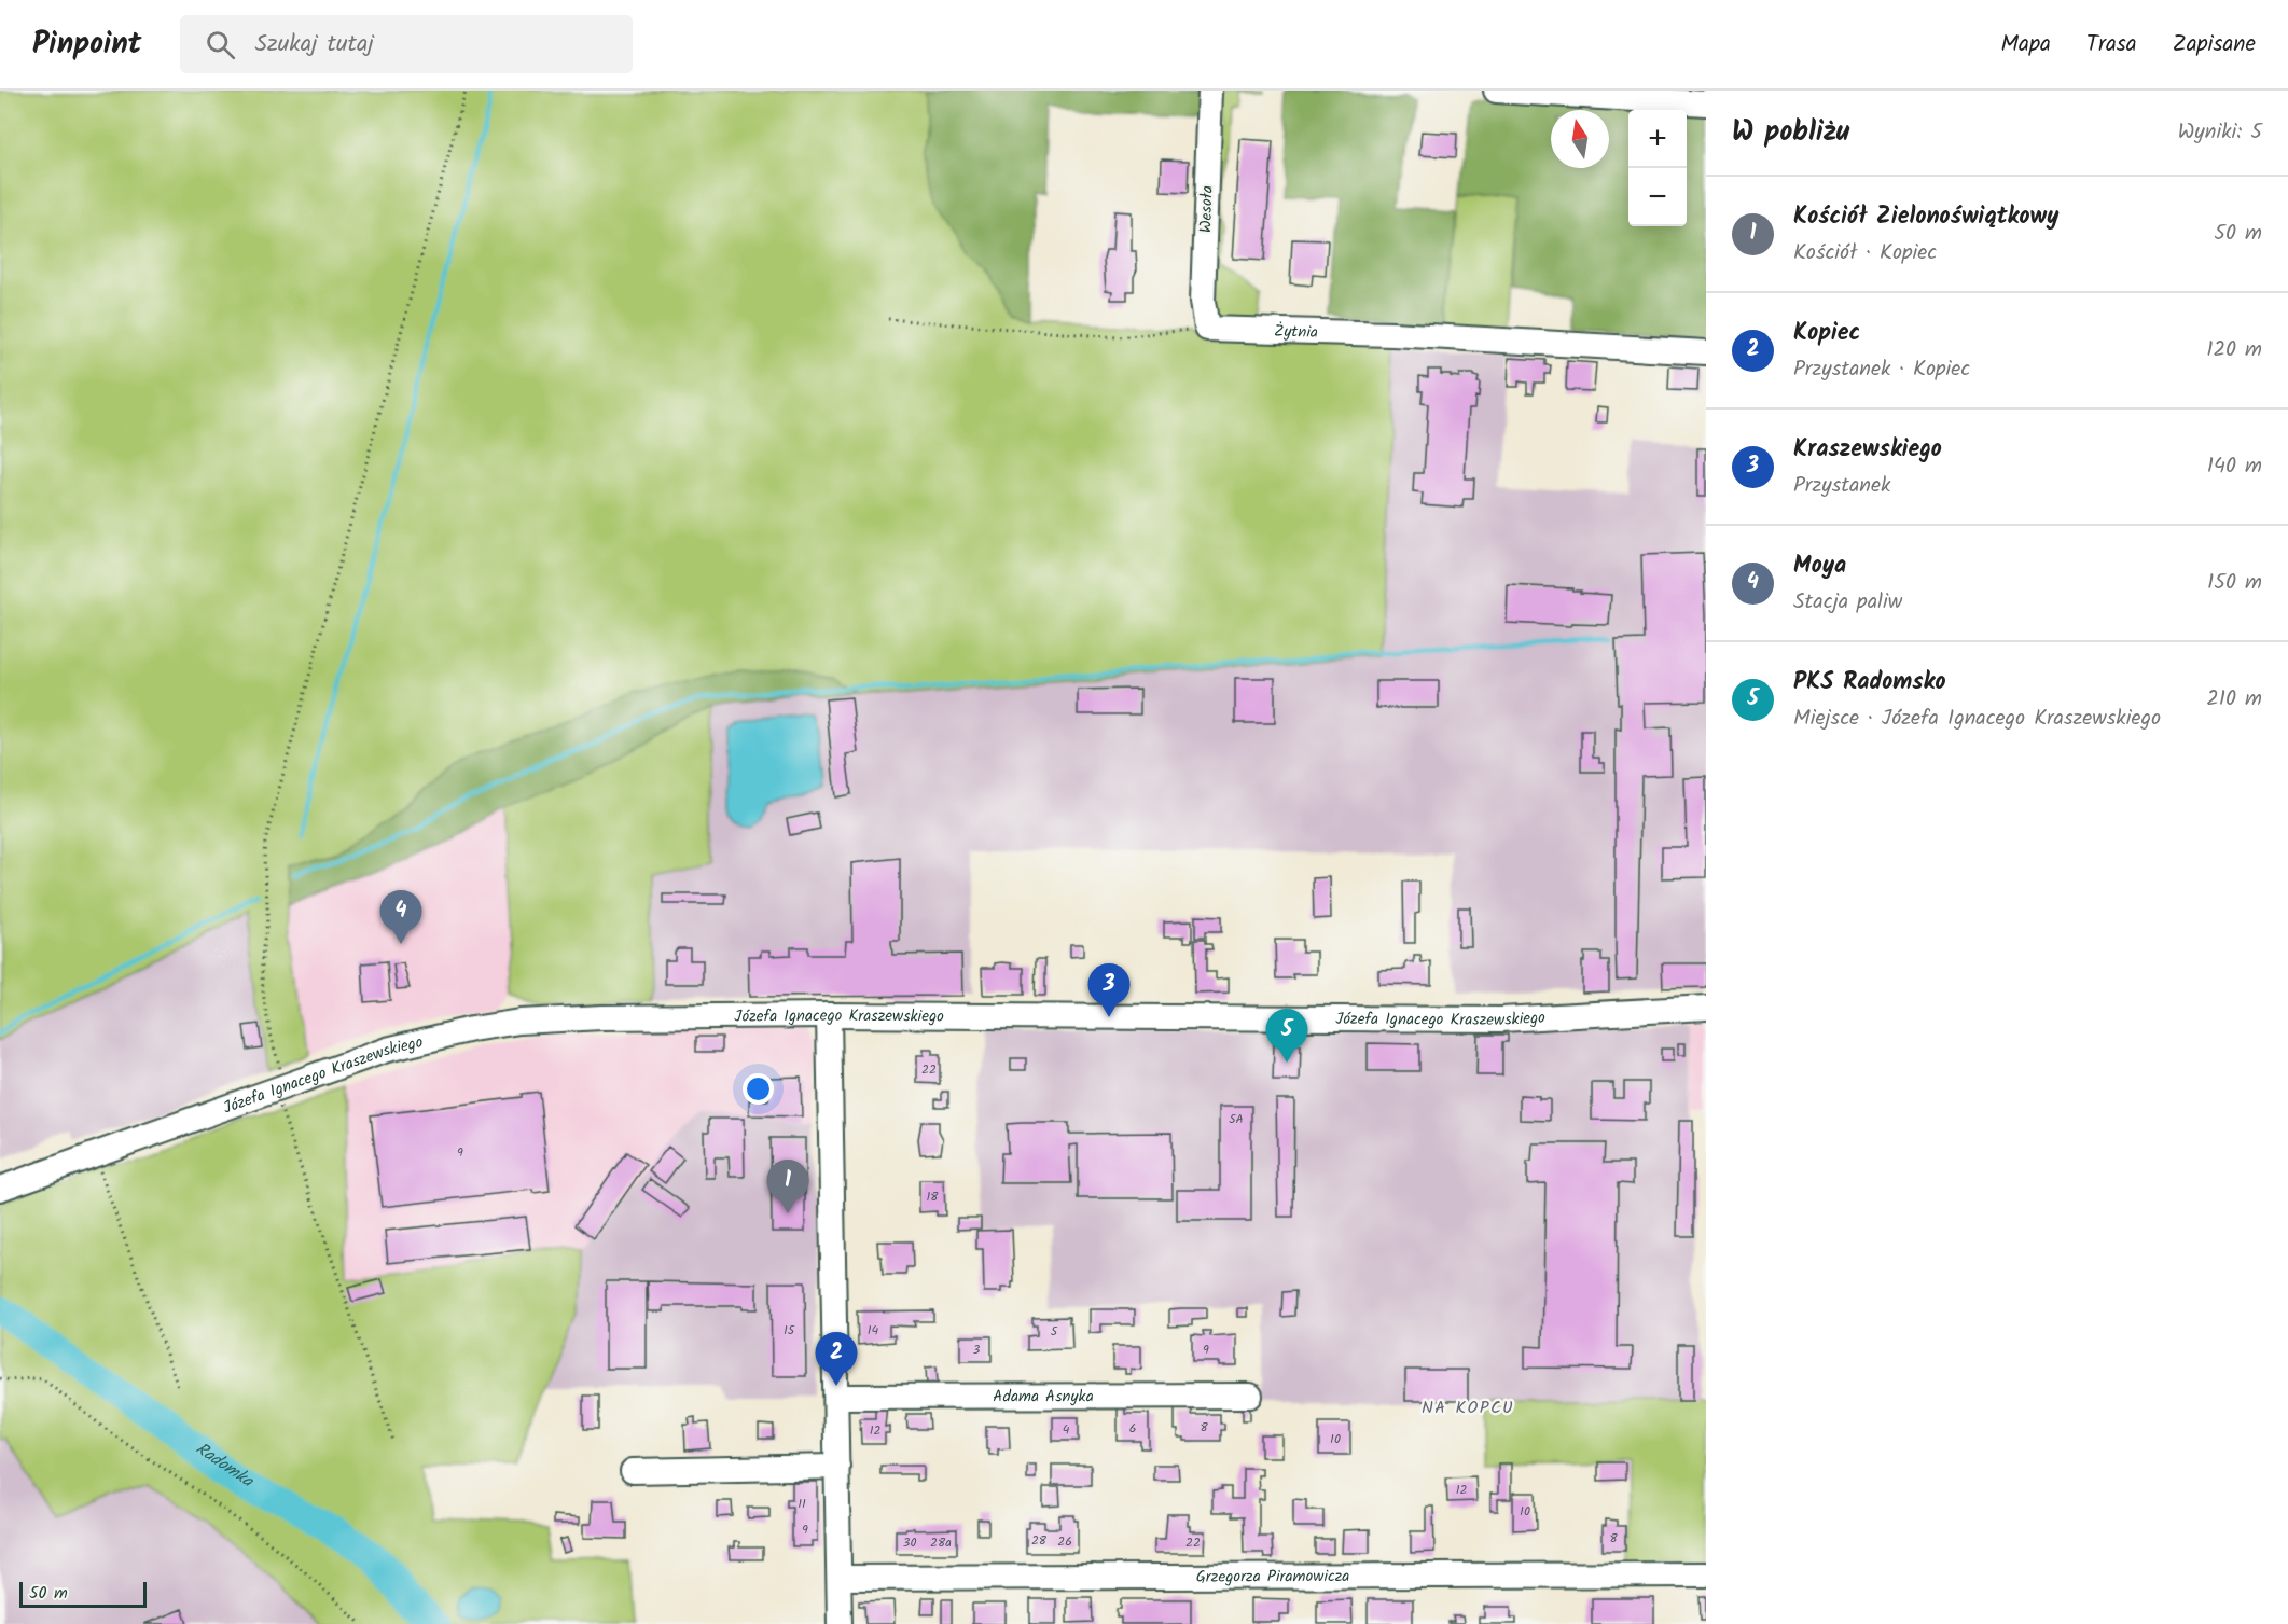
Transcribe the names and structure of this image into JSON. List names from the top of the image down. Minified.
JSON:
{"streets":{"street":["Wesoła","Żytnia","Józefa Ignacego Kraszewskiego","Adama Asnyka","Grzegorza Piramowicza"]},"crossings":[["Wesoła","Żytnia"]],"districts":["NA KOPCU"],"water":["Radomka"],"house_numbers":["22","5A","9","18","15","14","5","3","9","8","6","4","12","10","12","11","10","9","8","28","26","30","28a","22"],"scale_bar":"50 m","north":"top","page":{"header":"Pinpoint","search":"Szukaj tutaj","nav":["Mapa","Trasa","Zapisane"],"heading":["W pobliżu","Wyniki: 5"],"map_buttons":["+","−"],"list":[{"mark":"1","name":"Kościół Zielonoświątkowy","note":"Kościół · Kopiec","value":"50 m"},{"mark":"2","name":"Kopiec","note":"Przystanek · Kopiec","value":"120 m"},{"mark":"3","name":"Kraszewskiego","note":"Przystanek","value":"140 m"},{"mark":"4","name":"Moya","note":"Stacja paliw","value":"150 m"},{"mark":"5","name":"PKS Radomsko","note":"Miejsce · Józefa Ignacego Kraszewskiego","value":"210 m"}],"pins":["4","3","5","1","2"],"scale":"50 m"}}
